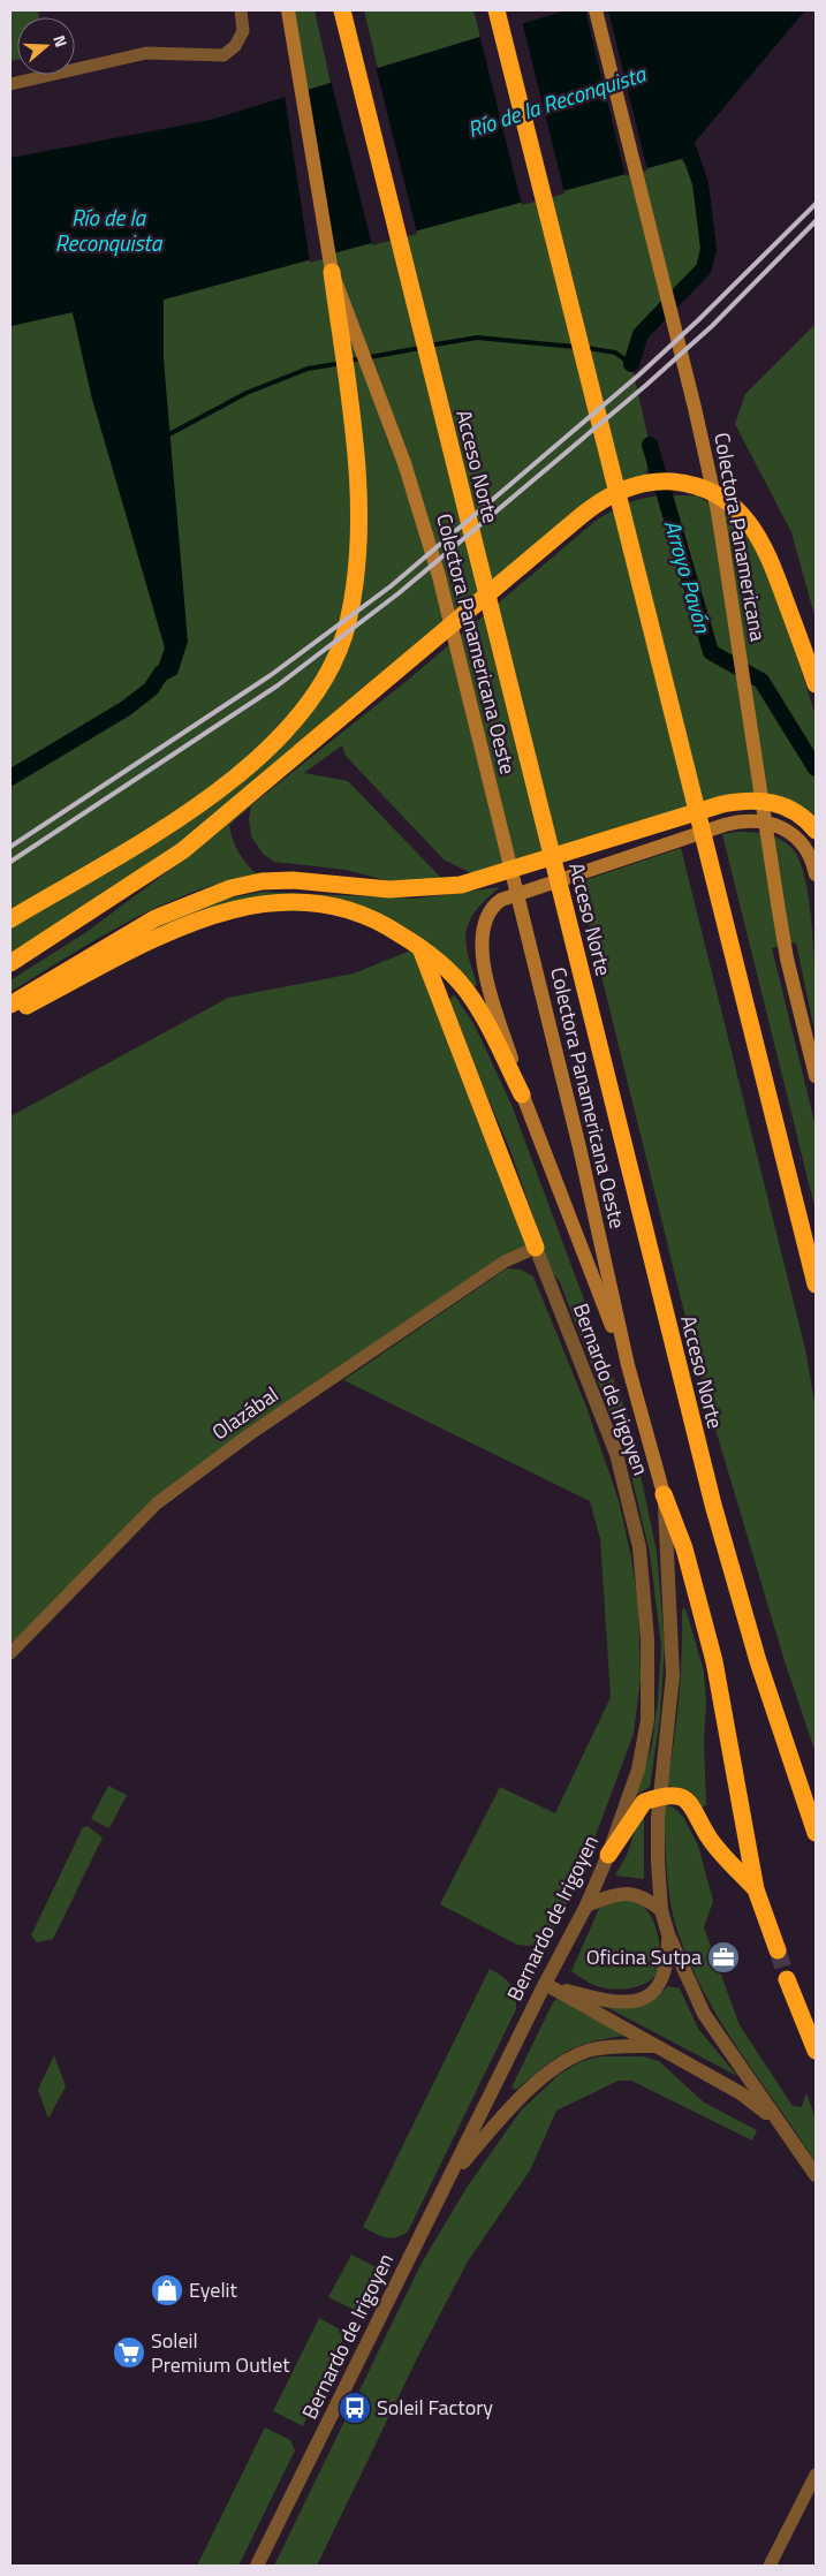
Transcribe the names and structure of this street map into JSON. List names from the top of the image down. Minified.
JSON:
{"streets":{"highway":["Acceso Norte"],"main road":["Colectora Panamericana","Colectora Panamericana Oeste"],"street":["Bernardo de Irigoyen","Olazábal"]},"crossings":[["Colectora Panamericana Oeste","Bernardo de Irigoyen"],["Bernardo de Irigoyen","Olazábal"]],"water":["Río de la Reconquista","Arroyo Pavón"],"places":{"office":["Oficina Sutpa"],"shop":["Eyelit"],"supermarket":["Soleil Premium Outlet"],"bus stop":["Soleil Factory"]},"north":"right"}
